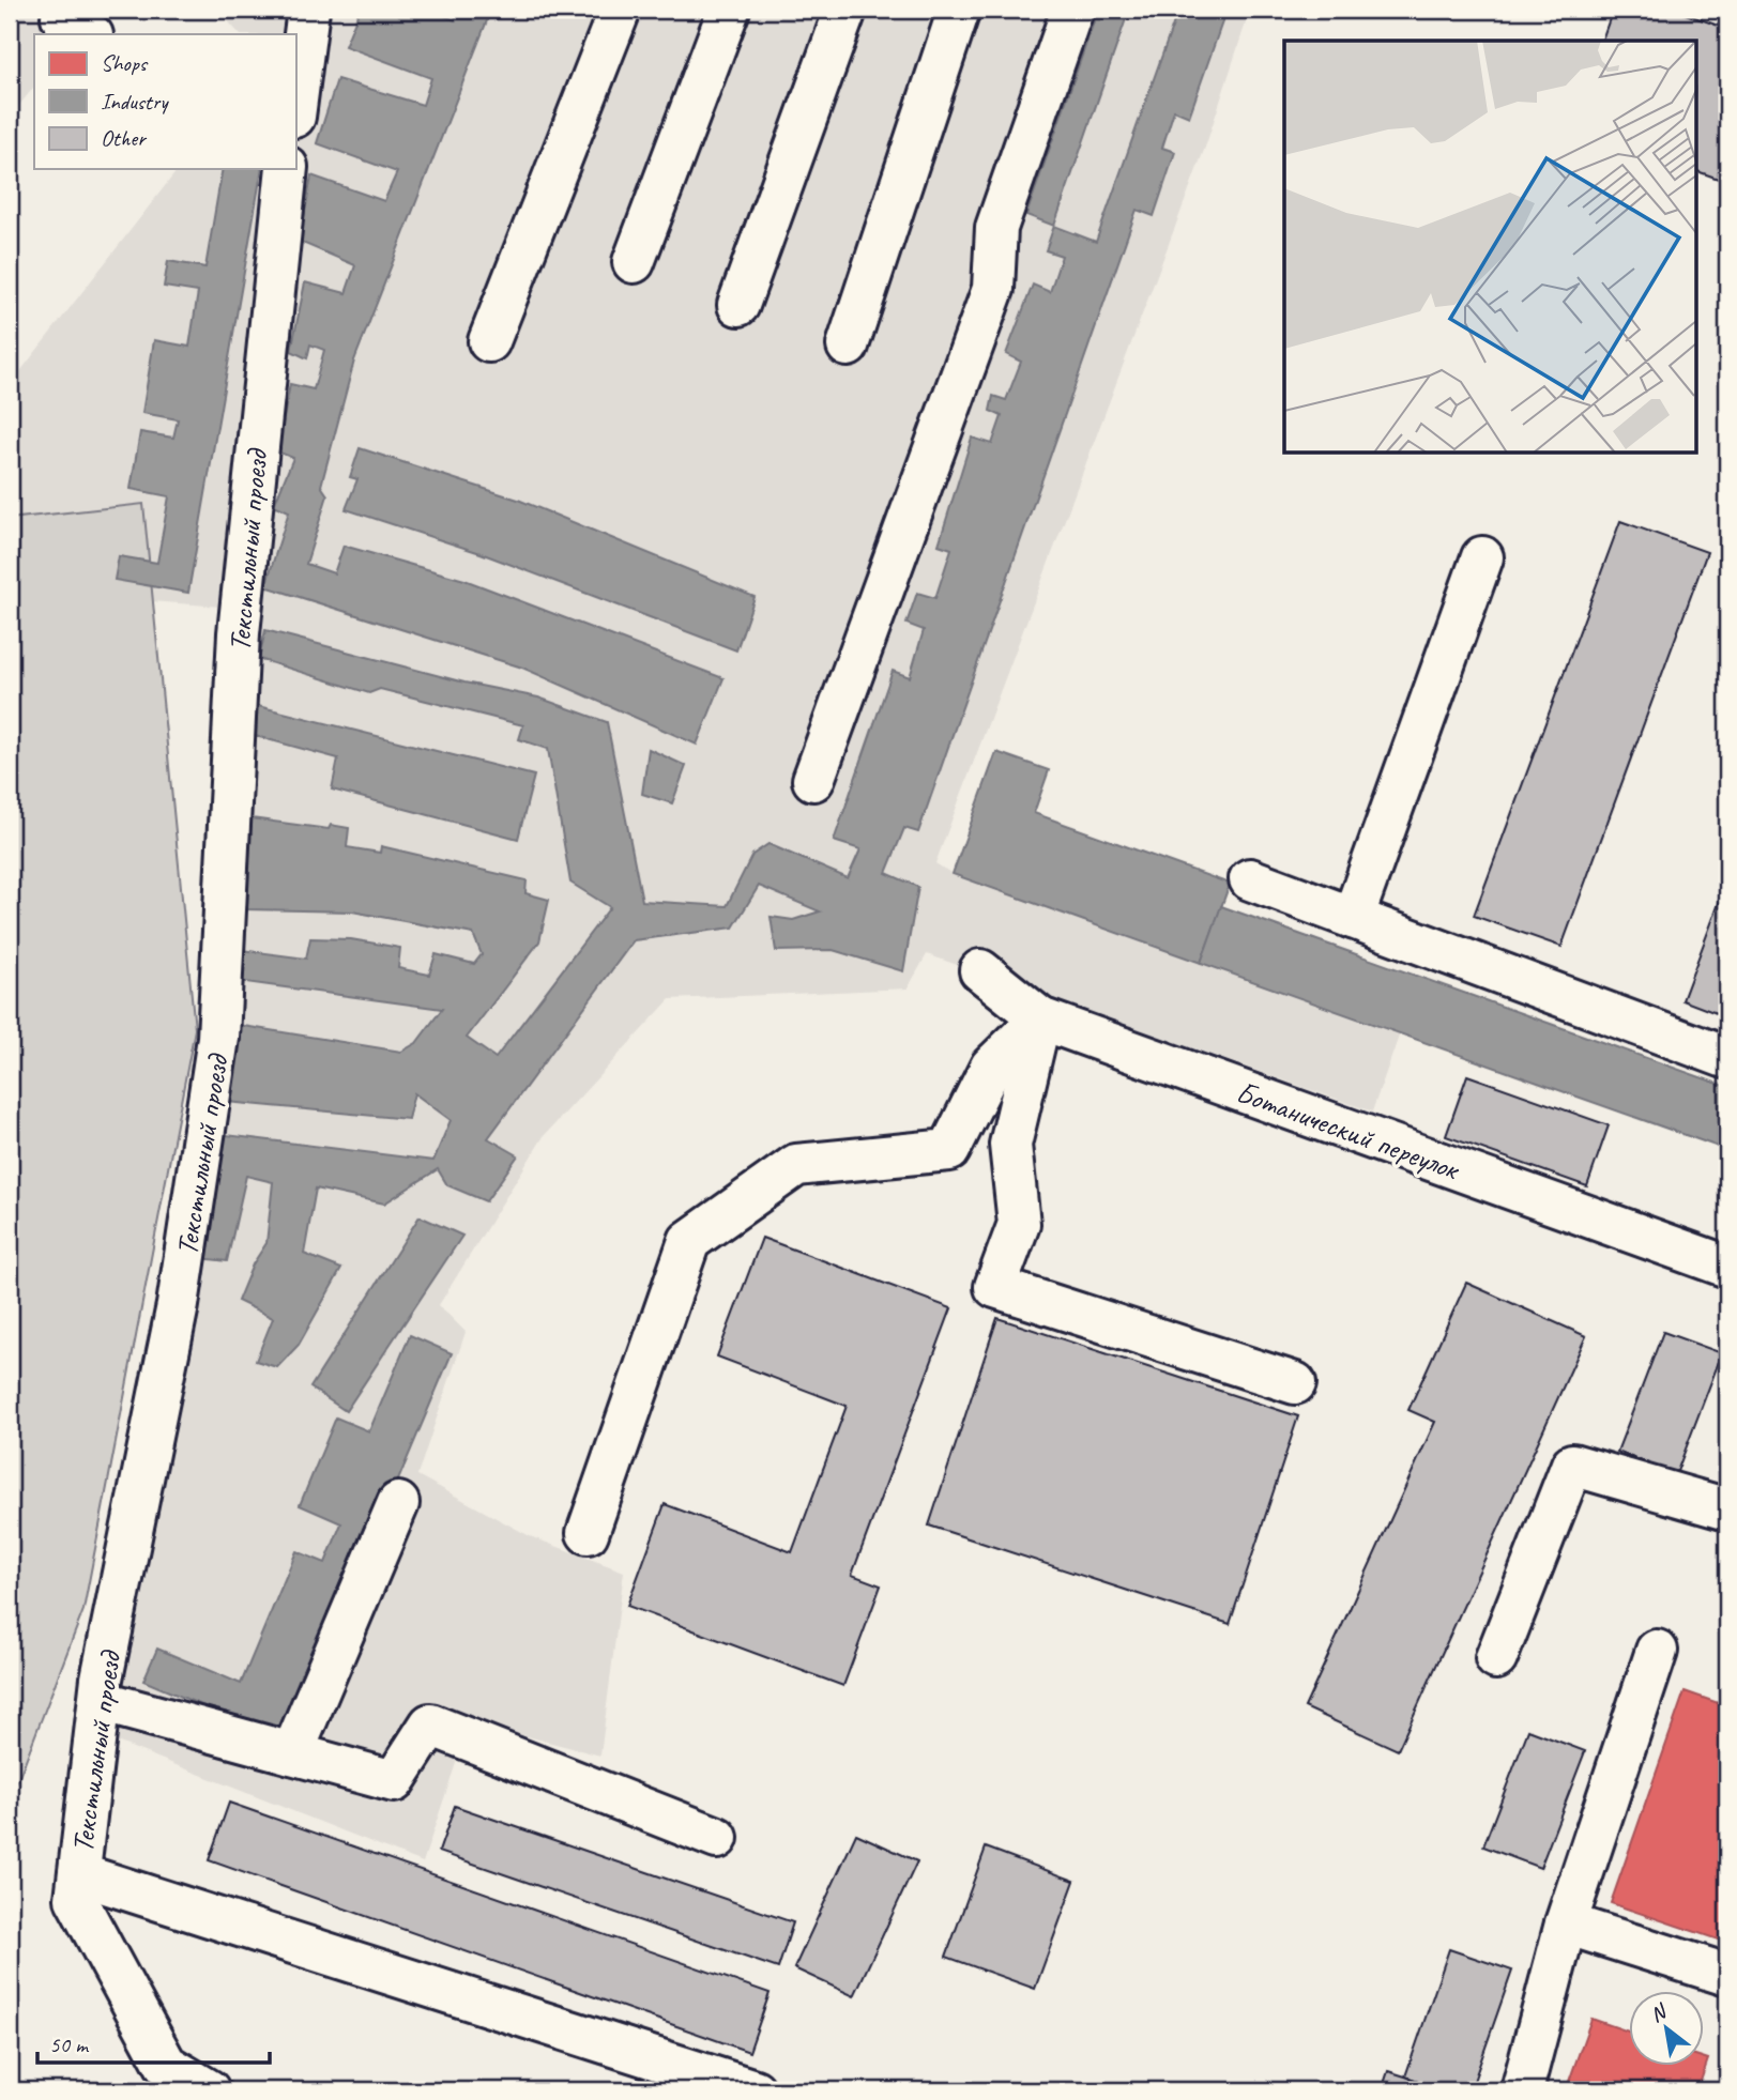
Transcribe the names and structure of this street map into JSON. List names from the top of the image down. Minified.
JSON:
{"streets":{"street":["Текстильный проезд","Ботанический переулок"]},"legend":["Shops","Industry","Other"],"scale_bar":"50 m","north":"top left"}
